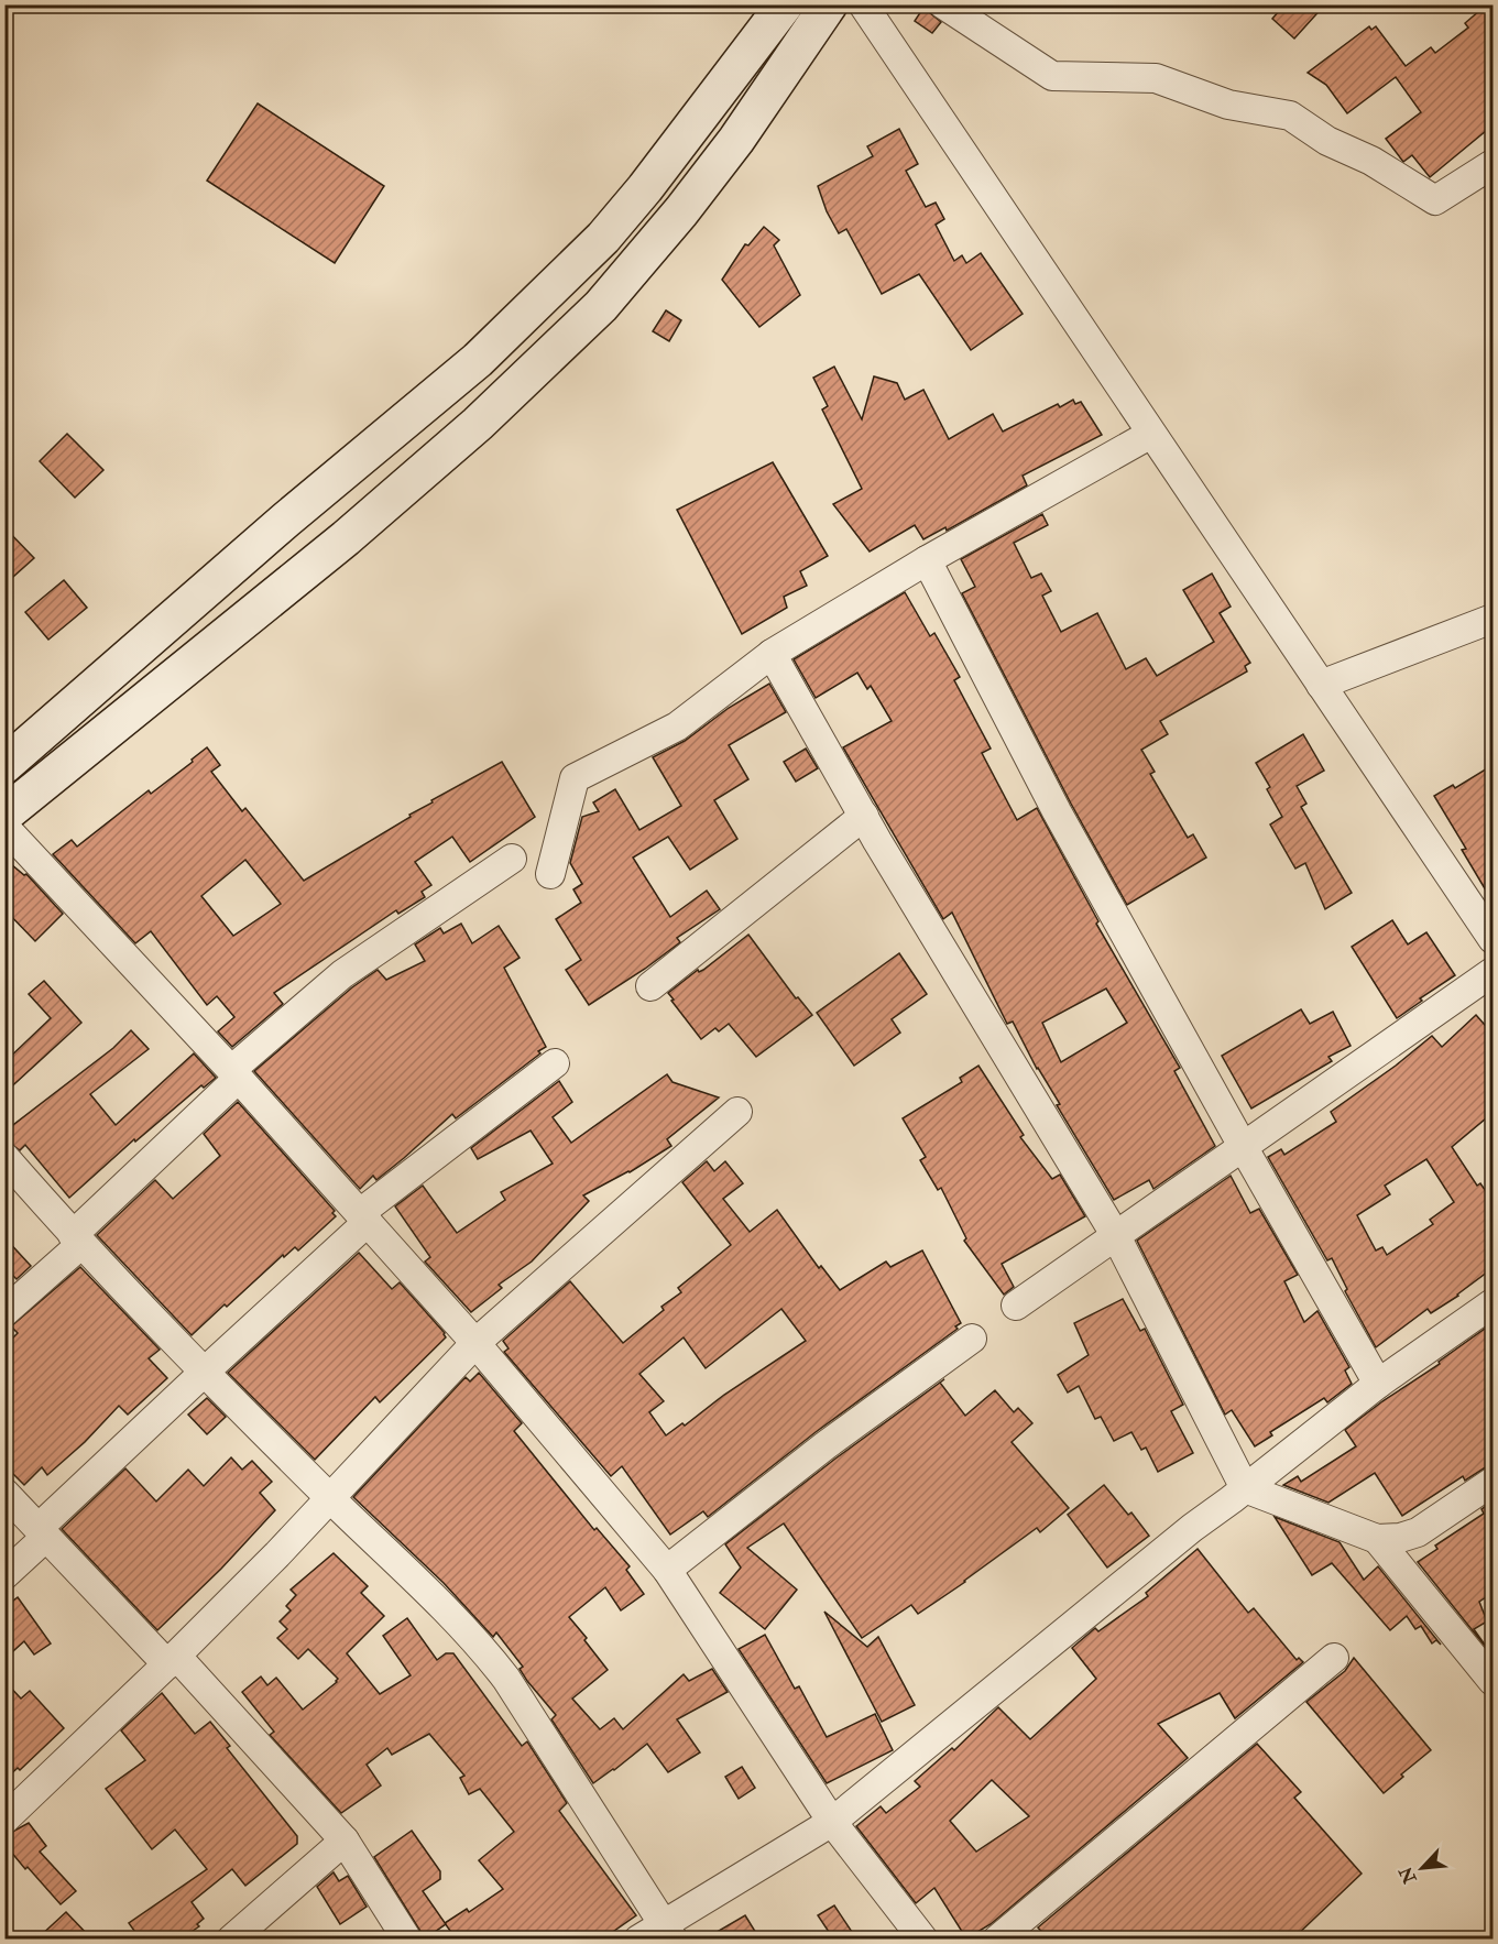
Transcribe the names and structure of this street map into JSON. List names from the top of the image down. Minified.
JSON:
{"north":"bottom left"}
